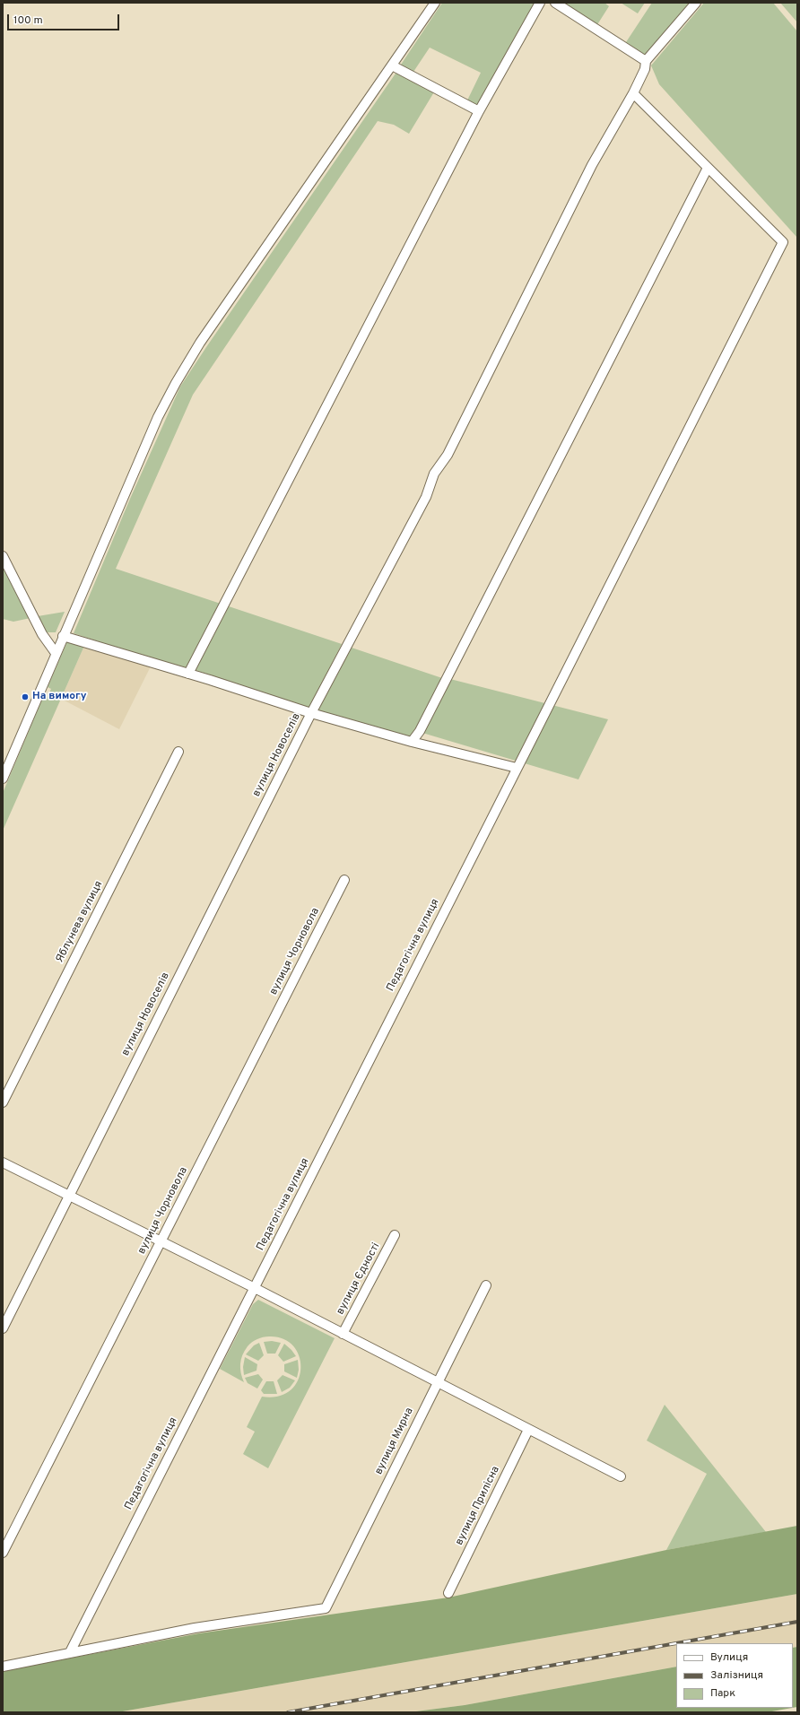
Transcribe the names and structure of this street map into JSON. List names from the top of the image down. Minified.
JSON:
{"streets":{"street":["вулиця Новоселів","Яблунева вулиця","Педагогічна вулиця","вулиця Чорновола","вулиця Єдності","вулиця Мирна","вулиця Прилісна"]},"crossings":[["Педагогічна вулиця","вулиця Мирна"]],"places":["На вимогу"],"legend":["Вулиця","Залізниця","Парк"],"scale_bar":"100 m"}
